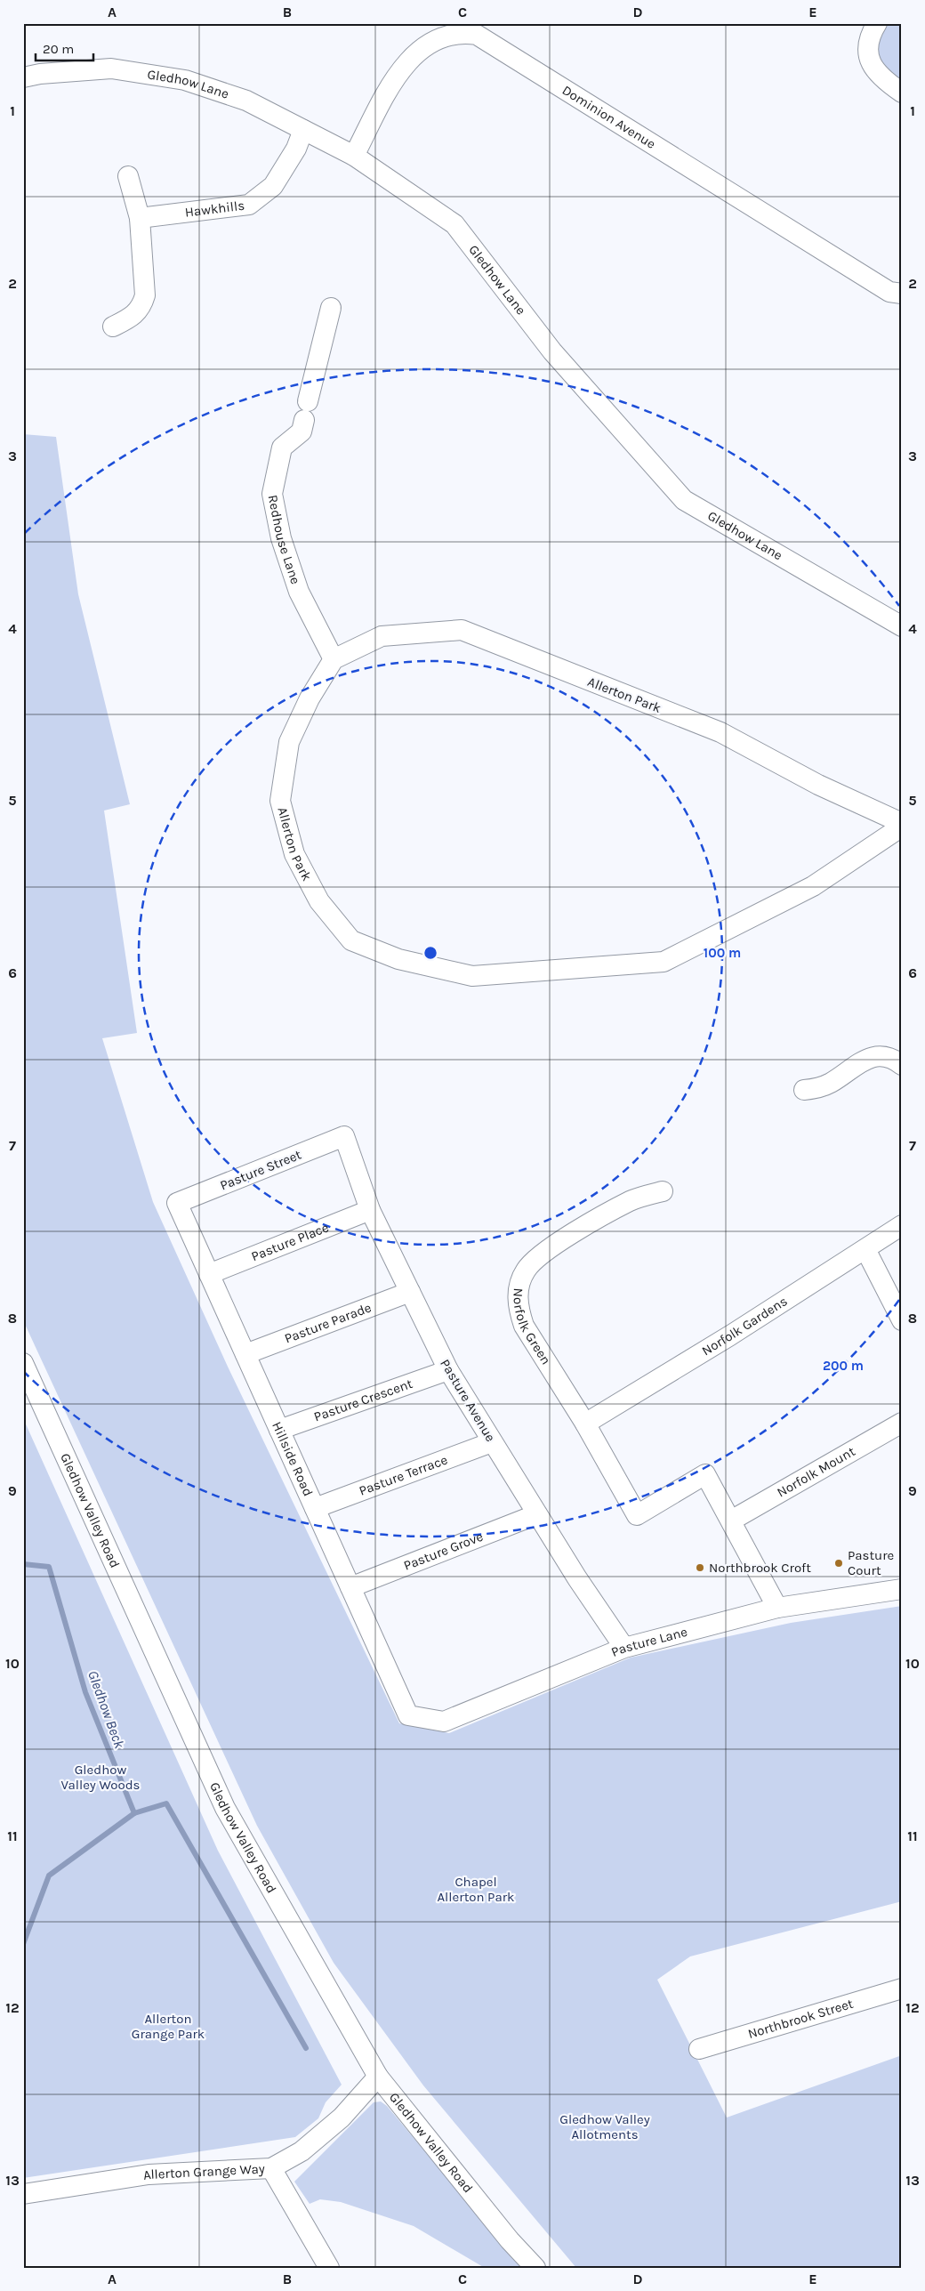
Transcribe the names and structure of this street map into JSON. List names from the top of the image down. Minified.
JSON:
{"streets":{"street":["Gledhow Lane","Dominion Avenue","Hawkhills","Redhouse Lane","Allerton Park","Pasture Street","Pasture Place","Pasture Parade","Norfolk Green","Norfolk Gardens","Pasture Crescent","Pasture Avenue","Hillside Road","Norfolk Mount","Pasture Terrace","Gledhow Valley Road","Pasture Grove","Pasture Lane","Northbrook Street","Allerton Grange Way"]},"crossings":[["Gledhow Lane","Dominion Avenue"],["Gledhow Lane","Hawkhills"],["Redhouse Lane","Allerton Park"],["Pasture Street","Pasture Avenue"],["Pasture Street","Hillside Road"],["Pasture Place","Pasture Avenue"],["Pasture Place","Hillside Road"],["Pasture Parade","Pasture Avenue"],["Pasture Parade","Hillside Road"],["Norfolk Green","Norfolk Gardens"],["Norfolk Green","Norfolk Mount"],["Pasture Crescent","Pasture Avenue"],["Pasture Crescent","Hillside Road"],["Pasture Avenue","Pasture Terrace"],["Pasture Avenue","Pasture Grove"],["Pasture Avenue","Pasture Lane"],["Hillside Road","Pasture Terrace"],["Hillside Road","Pasture Grove"],["Hillside Road","Pasture Lane"],["Gledhow Valley Road","Allerton Grange Way"]],"water":["Gledhow Beck"],"parks":["Gledhow Valley Woods","Chapel Allerton Park","Allerton Grange Park","Gledhow Valley Allotments"],"places":["Pasture Court","Northbrook Croft"],"scale_bar":"20 m","grid":{"columns":["A","B","C","D","E"],"rows":["1","2","3","4","5","6","7","8","9","10","11","12","13"]},"rings":["100 m","200 m"]}
